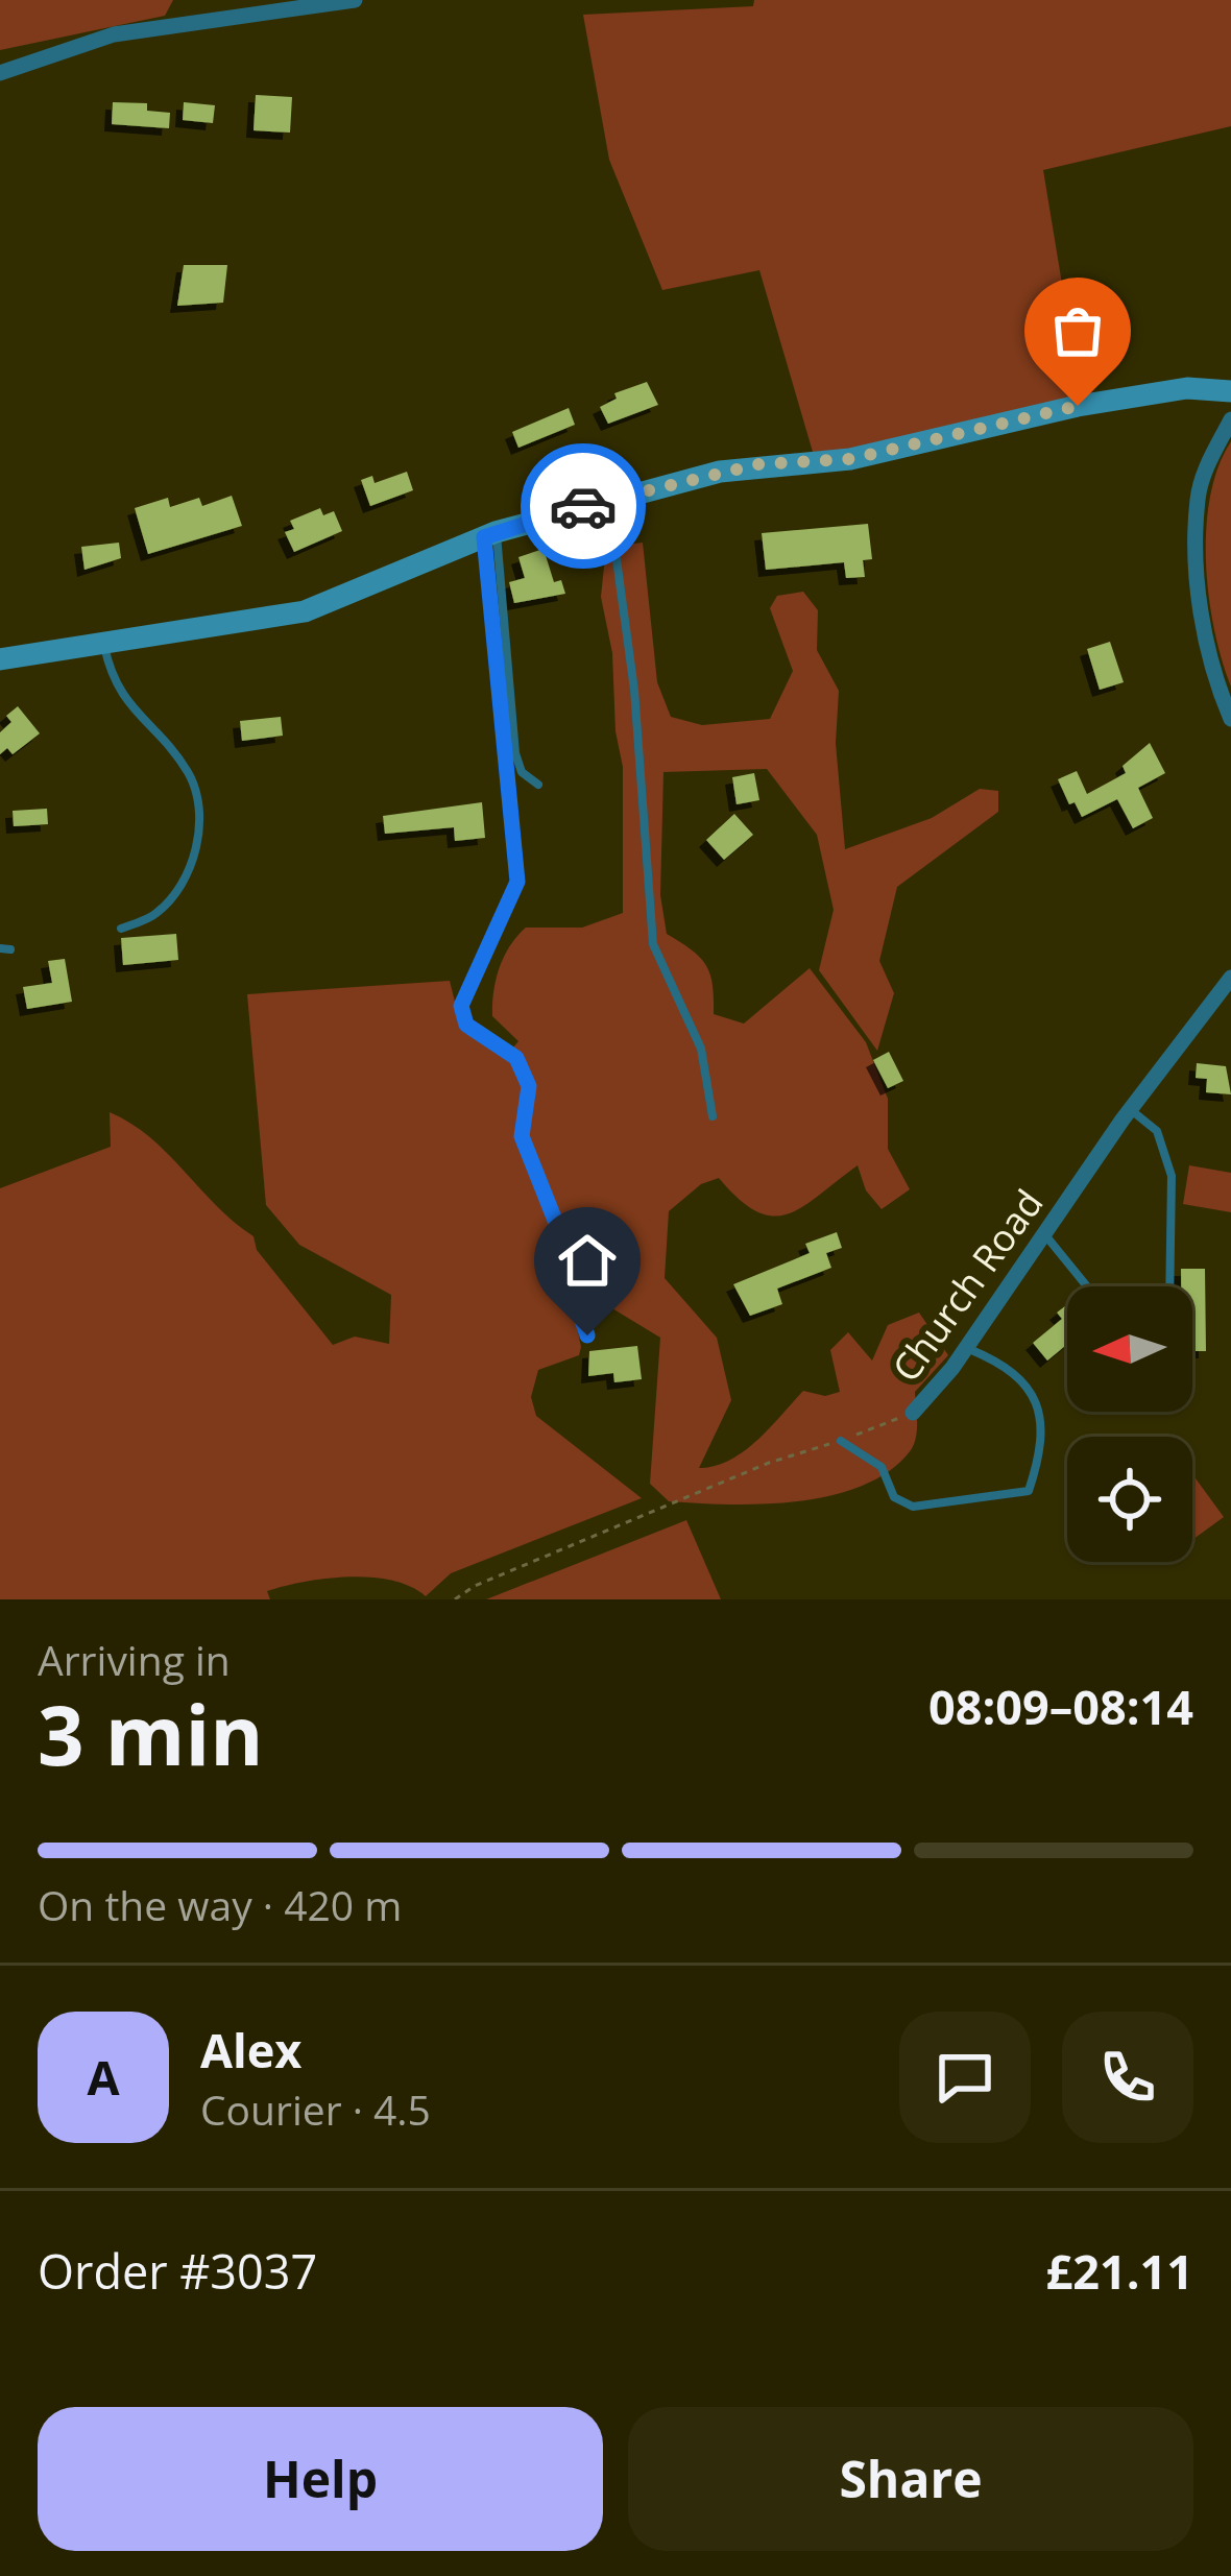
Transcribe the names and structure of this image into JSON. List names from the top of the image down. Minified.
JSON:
{"streets":{"street":["Church Road"]},"north":"left","page":{"heading":["3 min","Arriving in","08:09–08:14"],"panel":["Alex","Courier · 4.5","Order #3037","£21.11"],"bar":"On the way · 420 m","round":"A","buttons":["Help","Share"]}}
